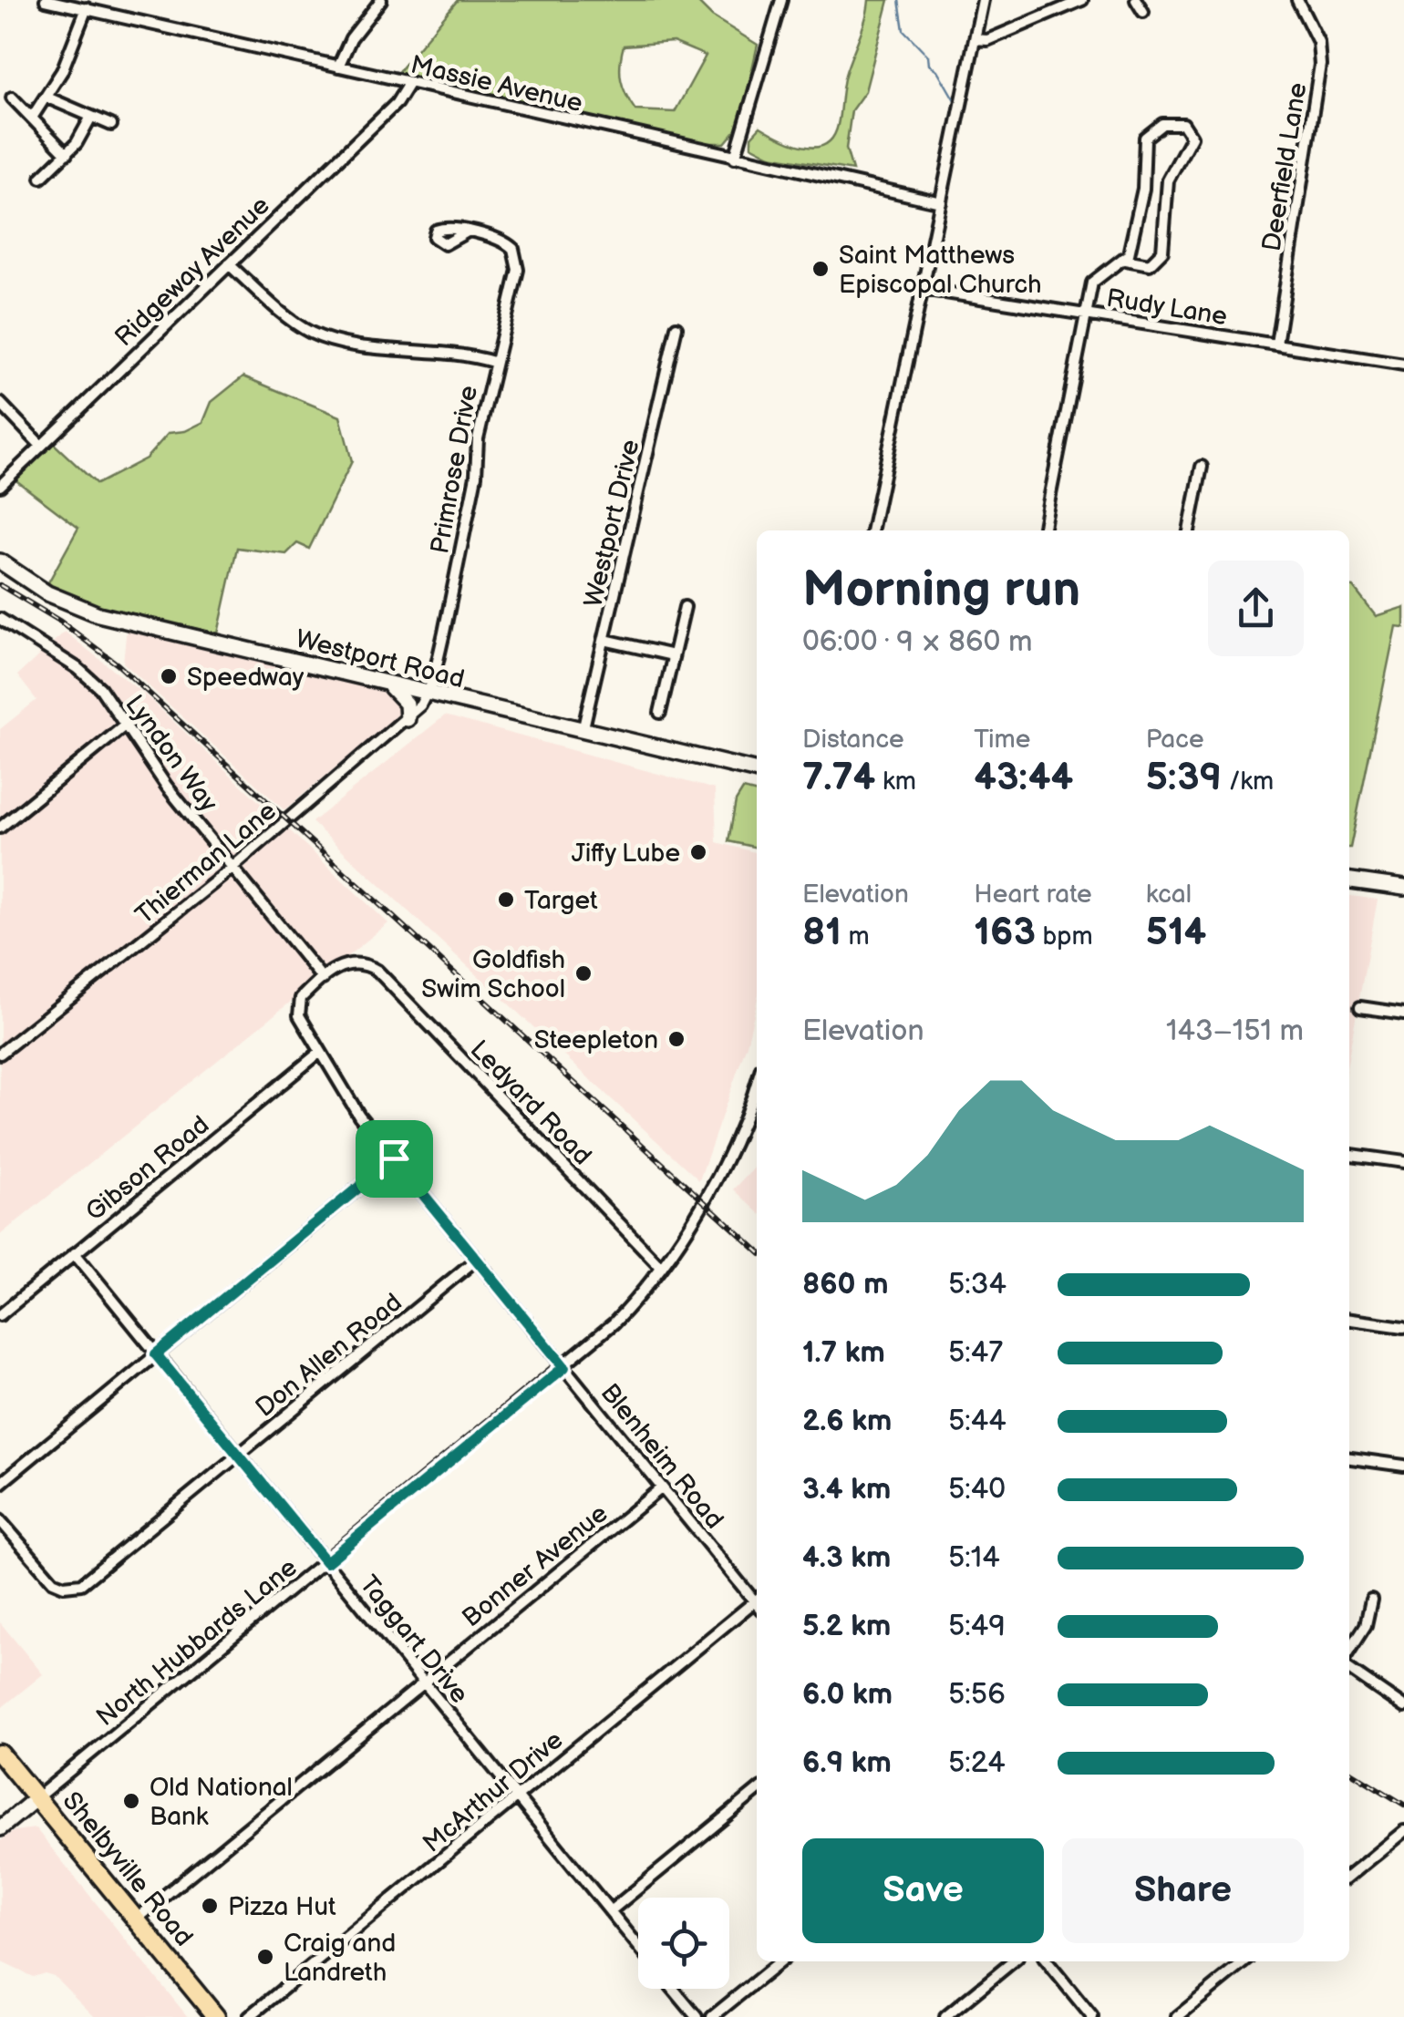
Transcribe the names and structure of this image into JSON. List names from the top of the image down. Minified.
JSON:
{"streets":{"main road":["Westport Road","Shelbyville Road"],"street":["Massie Avenue","Deerfield Lane","Ridgeway Avenue","Rudy Lane","Primrose Drive","Westport Drive","Lyndon Way","Thierman Lane","Ledyard Road","Gibson Road","Don Allen Road","Blenheim Road","Bonner Avenue","Taggart Drive","North Hubbards Lane","McArthur Drive"]},"crossings":[["Massie Avenue","Ridgeway Avenue"],["Deerfield Lane","Rudy Lane"],["Primrose Drive","Westport Road"],["Primrose Drive","Thierman Lane"],["Westport Drive","Westport Road"],["Westport Road","Thierman Lane"],["Lyndon Way","Thierman Lane"],["Lyndon Way","Ledyard Road"],["Lyndon Way","Blenheim Road"],["Ledyard Road","Blenheim Road"],["Ledyard Road","North Hubbards Lane"],["Gibson Road","Blenheim Road"],["Gibson Road","Taggart Drive"],["Don Allen Road","Blenheim Road"],["Don Allen Road","Taggart Drive"],["Blenheim Road","Bonner Avenue"],["Blenheim Road","North Hubbards Lane"],["Bonner Avenue","Taggart Drive"],["Bonner Avenue","Shelbyville Road"],["Taggart Drive","North Hubbards Lane"],["Taggart Drive","McArthur Drive"],["North Hubbards Lane","Shelbyville Road"]],"places":["Saint Matthews Episcopal Church","Speedway","Jiffy Lube","Target","Goldfish Swim School","Steepleton","Old National Bank","Pizza Hut","Craig and Landreth"],"page":{"heading":["Morning run","06:00 · 9 × 860 m"],"stats":[["Distance","7.74 km"],["Time","43:44"],["Pace","5:39 /km"],["Elevation","81 m"],["Heart rate","163 bpm"],["kcal","514"]],"chart":["Elevation","143–151 m"],"list":[{"name":"860 m","note":"5:34"},{"name":"1.7 km","note":"5:47"},{"name":"2.6 km","note":"5:44"},{"name":"3.4 km","note":"5:40"},{"name":"4.3 km","note":"5:14"},{"name":"5.2 km","note":"5:49"},{"name":"6.0 km","note":"5:56"},{"name":"6.9 km","note":"5:24"}],"buttons":["Save","Share"]}}
